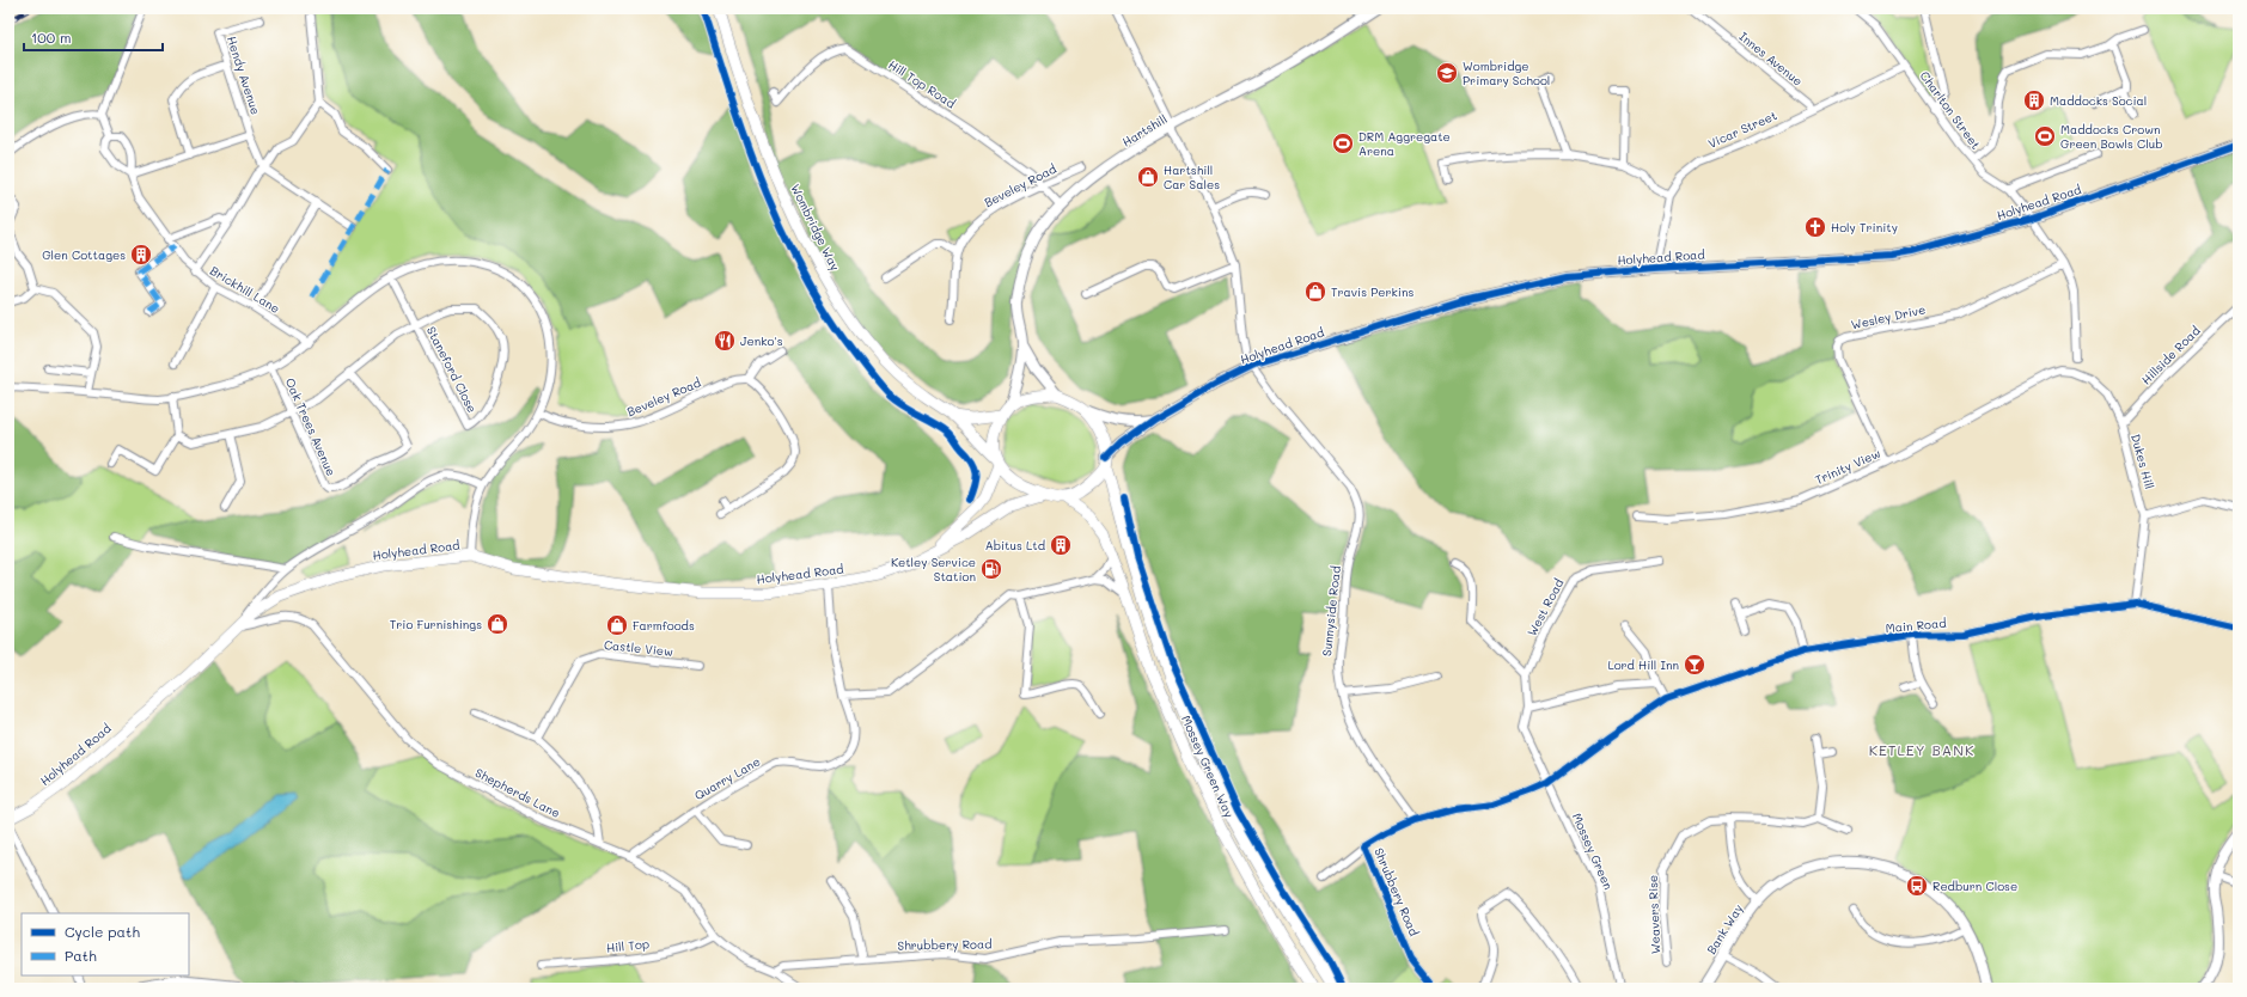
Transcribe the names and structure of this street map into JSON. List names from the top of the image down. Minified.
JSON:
{"streets":{"main road":["Holyhead Road","Wombridge Way","Mossey Green Way"],"street":["Innes Avenue","Hendy Avenue","Hill Top Road","Charlton Street","Vicar Street","Hartshill","Beveley Road","Brickhill Lane","Wesley Drive","Hillside Road","Staneford Close","Oak Trees Avenue","Dukes Hill","Trinity View","West Road","Sunnyside Road","Main Road","Castle View","Quarry Lane","Shepherds Lane","Mossey Green","Shrubbery Road","Weavers Rise","Bank Way","Hill Top"]},"crossings":[["Innes Avenue","Vicar Street"],["Hill Top Road","Hartshill"],["Hill Top Road","Beveley Road"],["Charlton Street","Vicar Street"],["Charlton Street","Holyhead Road"],["Vicar Street","Holyhead Road"],["Hartshill","Holyhead Road"],["Hartshill","Wombridge Way"],["Hartshill","Sunnyside Road"],["Hartshill","Mossey Green Way"],["Holyhead Road","Wombridge Way"],["Holyhead Road","Sunnyside Road"],["Holyhead Road","Mossey Green Way"],["Holyhead Road","Quarry Lane"],["Holyhead Road","Shepherds Lane"],["Wombridge Way","Mossey Green Way"],["Wesley Drive","Trinity View"],["Hillside Road","Dukes Hill"],["Dukes Hill","Trinity View"],["Dukes Hill","Main Road"],["West Road","Mossey Green"],["West Road","Shrubbery Road"],["Sunnyside Road","Shrubbery Road"],["Main Road","Shrubbery Road"],["Quarry Lane","Shepherds Lane"],["Shepherds Lane","Shrubbery Road"],["Shepherds Lane","Hill Top"],["Mossey Green","Shrubbery Road"]],"districts":["KETLEY BANK"],"places":{"school or university":["Wombridge Primary School"],"building":["Maddocks Social","Glen Cottages","Abitus Ltd"],"sports":["Maddocks Crown Green Bowls Club","DRM Aggregate Arena"],"shop":["Hartshill Car Sales","Travis Perkins","Trio Furnishings","Farmfoods"],"church":["Holy Trinity"],"restaurant":["Jenko's"],"fuel station":["Ketley Service Station"],"bar":["Lord Hill Inn"],"bus stop":["Redburn Close"]},"legend":["Cycle path","Path"],"scale_bar":"100 m"}
